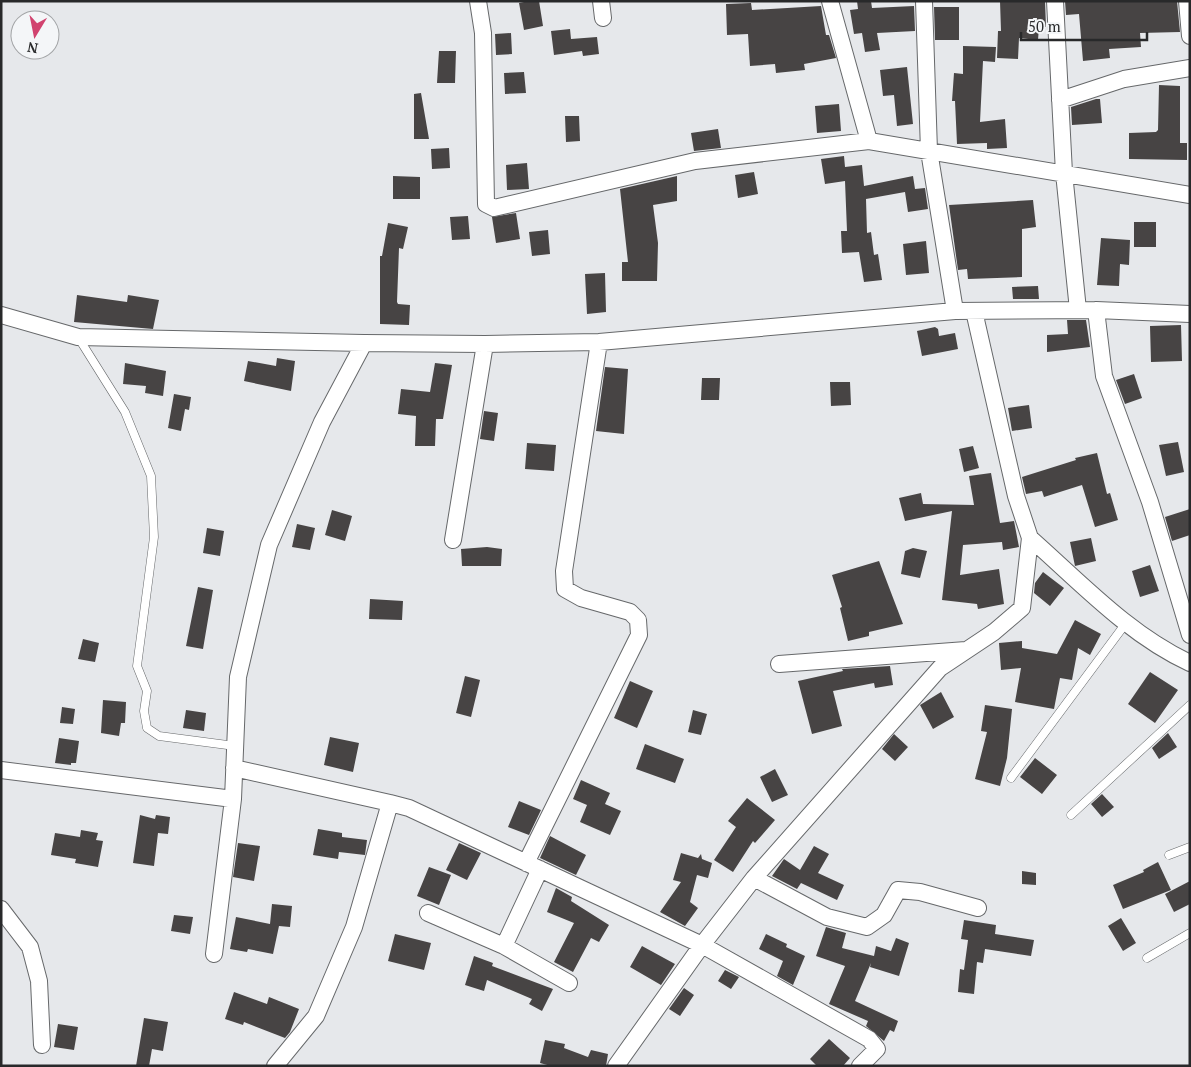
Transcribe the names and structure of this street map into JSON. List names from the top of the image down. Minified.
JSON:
{"scale_bar":"50 m","north":"bottom"}
